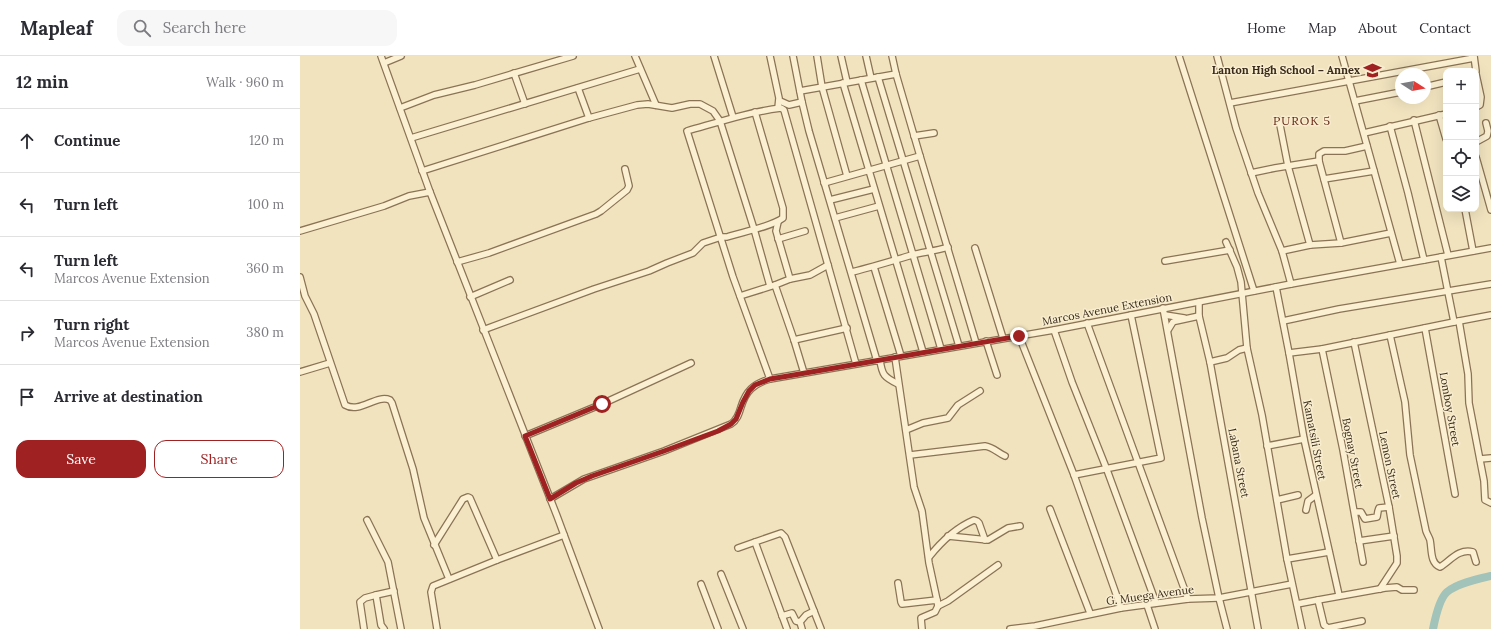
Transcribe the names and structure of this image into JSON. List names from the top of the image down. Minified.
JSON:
{"streets":{"street":["Marcos Avenue Extension","Lomboy Street","Kamatsili Street","Bognay Street","Labana Street","Lemon Street","G. Muega Avenue"]},"crossings":[["Marcos Avenue Extension","Kamatsili Street"],["Marcos Avenue Extension","Labana Street"],["Labana Street","G. Muega Avenue"]],"districts":["PUROK 5"],"places":{"school or university":["Lanton High School – Annex"]},"north":"right","page":{"header":"Mapleaf","search":"Search here","nav":["Home","Map","About","Contact"],"heading":["12 min","Walk · 960 m"],"map_buttons":["+","−"],"list":[["Continue","120 m"],["Turn left","100 m"],["Turn left","Marcos Avenue Extension","360 m"],["Turn right","Marcos Avenue Extension","380 m"],"Arrive at destination"],"buttons":["Save","Share"]}}
